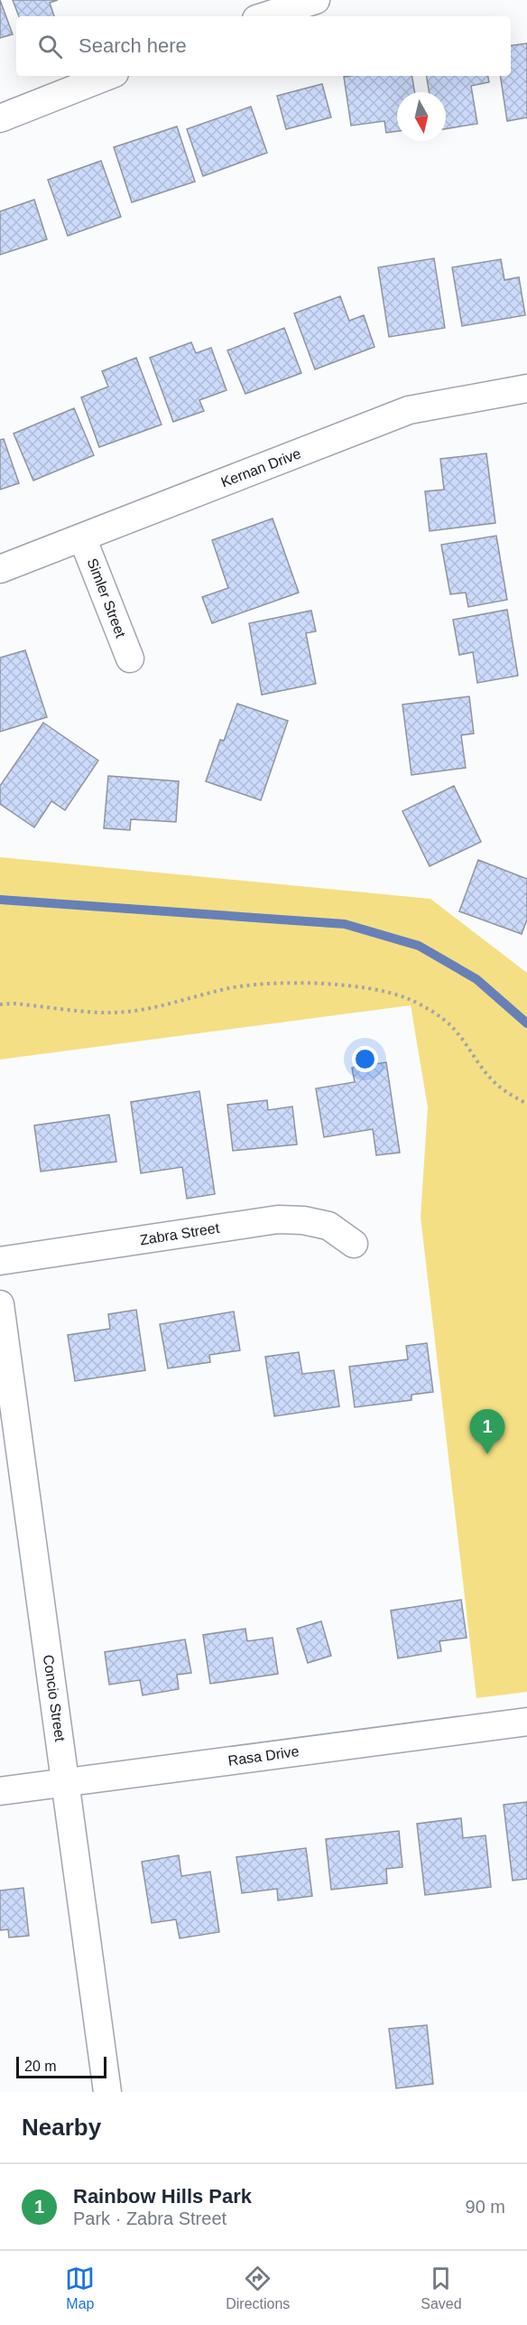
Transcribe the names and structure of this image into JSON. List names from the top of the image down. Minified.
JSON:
{"streets":{"street":["Kernan Drive","Simler Street","Zabra Street","Concio Street","Rasa Drive"]},"crossings":[["Kernan Drive","Simler Street"],["Concio Street","Rasa Drive"]],"scale_bar":"20 m","north":"bottom","page":{"search":"Search here","pins":"1","scale":"20 m","heading":"Nearby","list":[{"mark":"1","name":"Rainbow Hills Park","note":"Park · Zabra Street","value":"90 m"}],"nav":["Map","Directions","Saved"]}}
